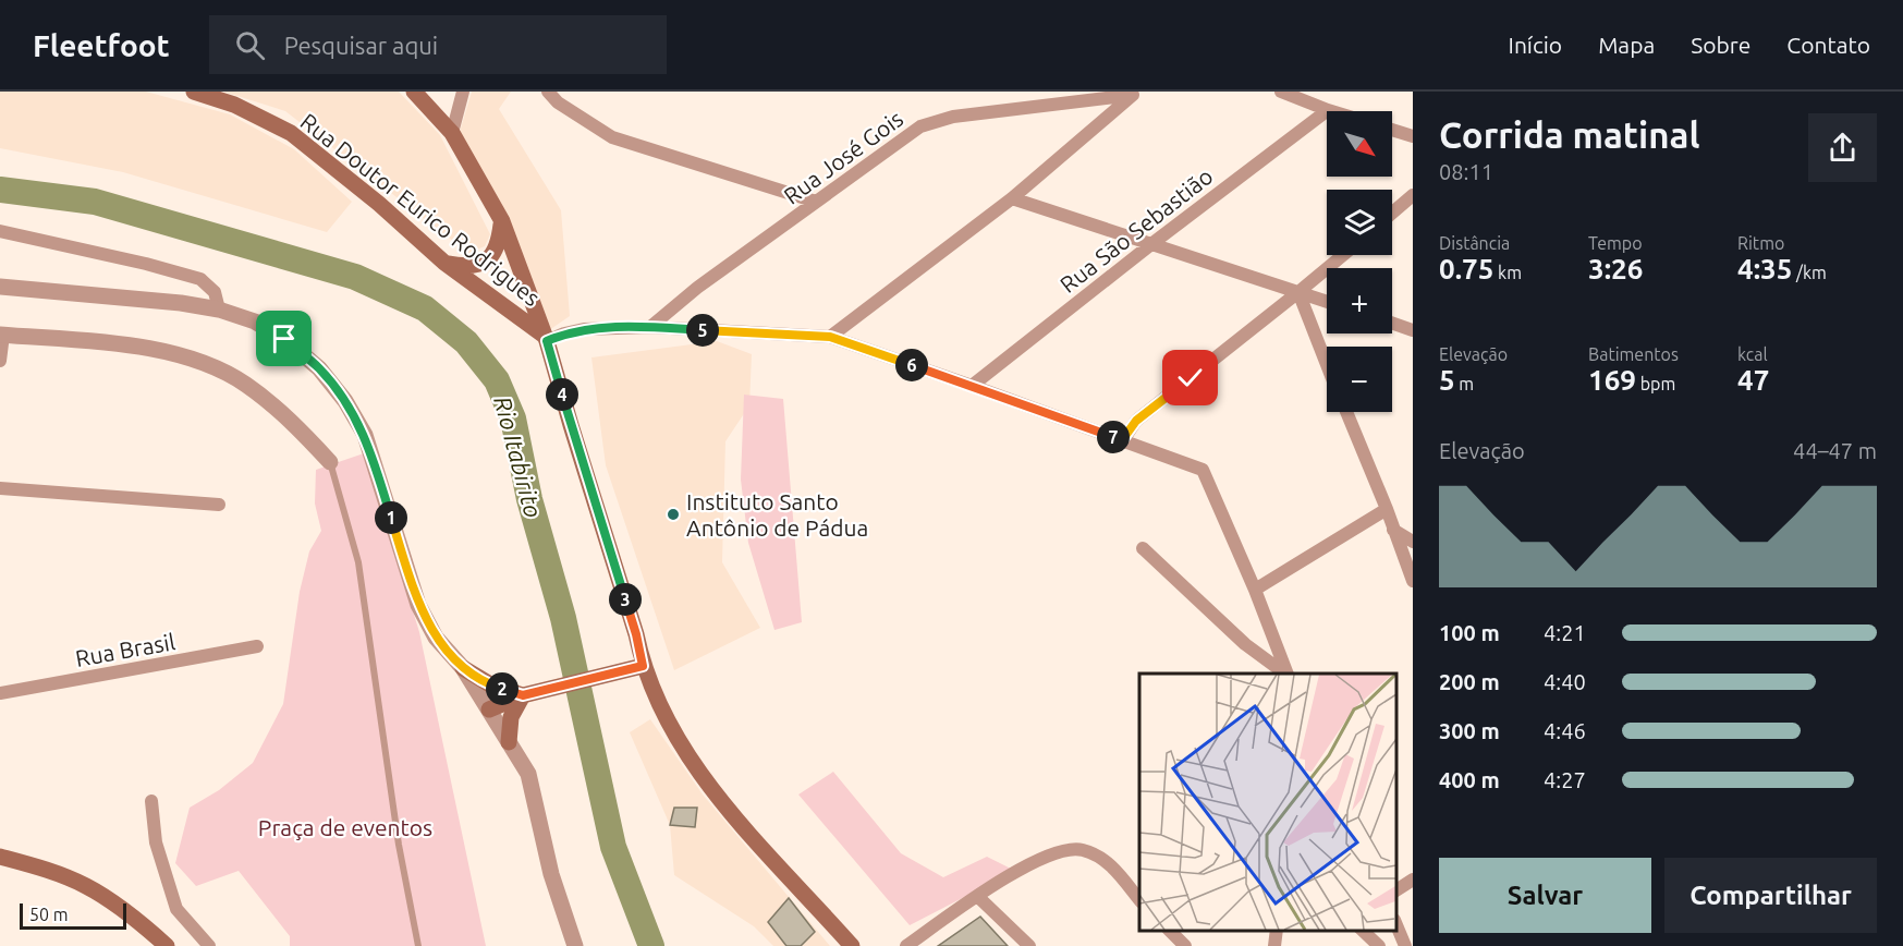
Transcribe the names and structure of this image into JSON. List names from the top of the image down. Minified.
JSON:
{"streets":{"main road":["Rua Doutor Eurico Rodrigues"],"street":["Rua José Gois","Rua São Sebastião","Rua Brasil"]},"water":["Rio Itabirito"],"parks":["Praça de eventos"],"places":["Instituto Santo Antônio de Pádua"],"scale_bar":"50 m","north":"bottom right","page":{"header":"Fleetfoot","search":"Pesquisar aqui","nav":["Início","Mapa","Sobre","Contato"],"heading":["Corrida matinal","08:11"],"map_buttons":["+","−"],"stats":[["Distância","0.75 km"],["Tempo","3:26"],["Ritmo","4:35 /km"],["Elevação","5 m"],["Batimentos","169 bpm"],["kcal","47"]],"pins":["5","6","4","7","1","3","2"],"chart":["Elevação","44–47 m"],"list":[{"name":"100 m","note":"4:21"},{"name":"200 m","note":"4:40"},{"name":"300 m","note":"4:46"},{"name":"400 m","note":"4:27"}],"buttons":["Salvar","Compartilhar"],"scale":"50 m"}}
